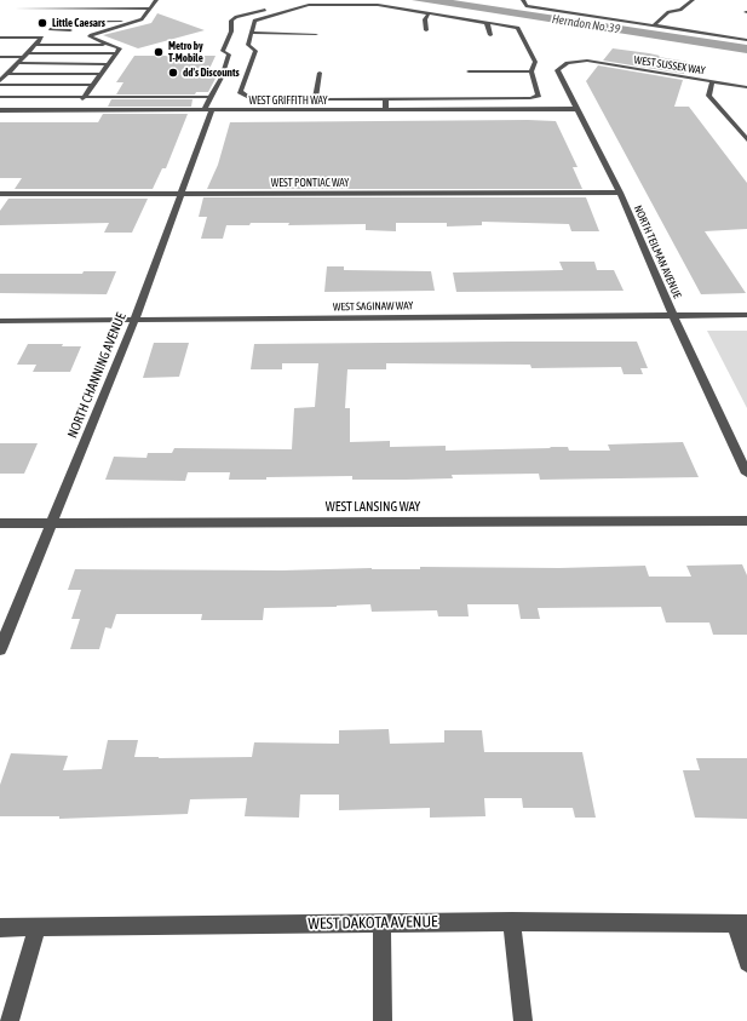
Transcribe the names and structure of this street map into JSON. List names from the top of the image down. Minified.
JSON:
{"streets":{"street":["WEST SUSSEX WAY","WEST GRIFFITH WAY","WEST PONTIAC WAY","NORTH TEILMAN AVENUE","WEST SAGINAW WAY","NORTH CHANNING AVENUE","WEST LANSING WAY","WEST DAKOTA AVENUE"]},"crossings":[["WEST SUSSEX WAY","NORTH TEILMAN AVENUE"],["WEST GRIFFITH WAY","NORTH TEILMAN AVENUE"],["WEST GRIFFITH WAY","NORTH CHANNING AVENUE"],["WEST PONTIAC WAY","NORTH TEILMAN AVENUE"],["WEST PONTIAC WAY","NORTH CHANNING AVENUE"],["NORTH TEILMAN AVENUE","WEST SAGINAW WAY"],["WEST SAGINAW WAY","NORTH CHANNING AVENUE"],["NORTH CHANNING AVENUE","WEST LANSING WAY"]],"water":["Herndon No. 39"],"places":["Little Caesars","Metro by T-Mobile","dd's Discounts"]}
